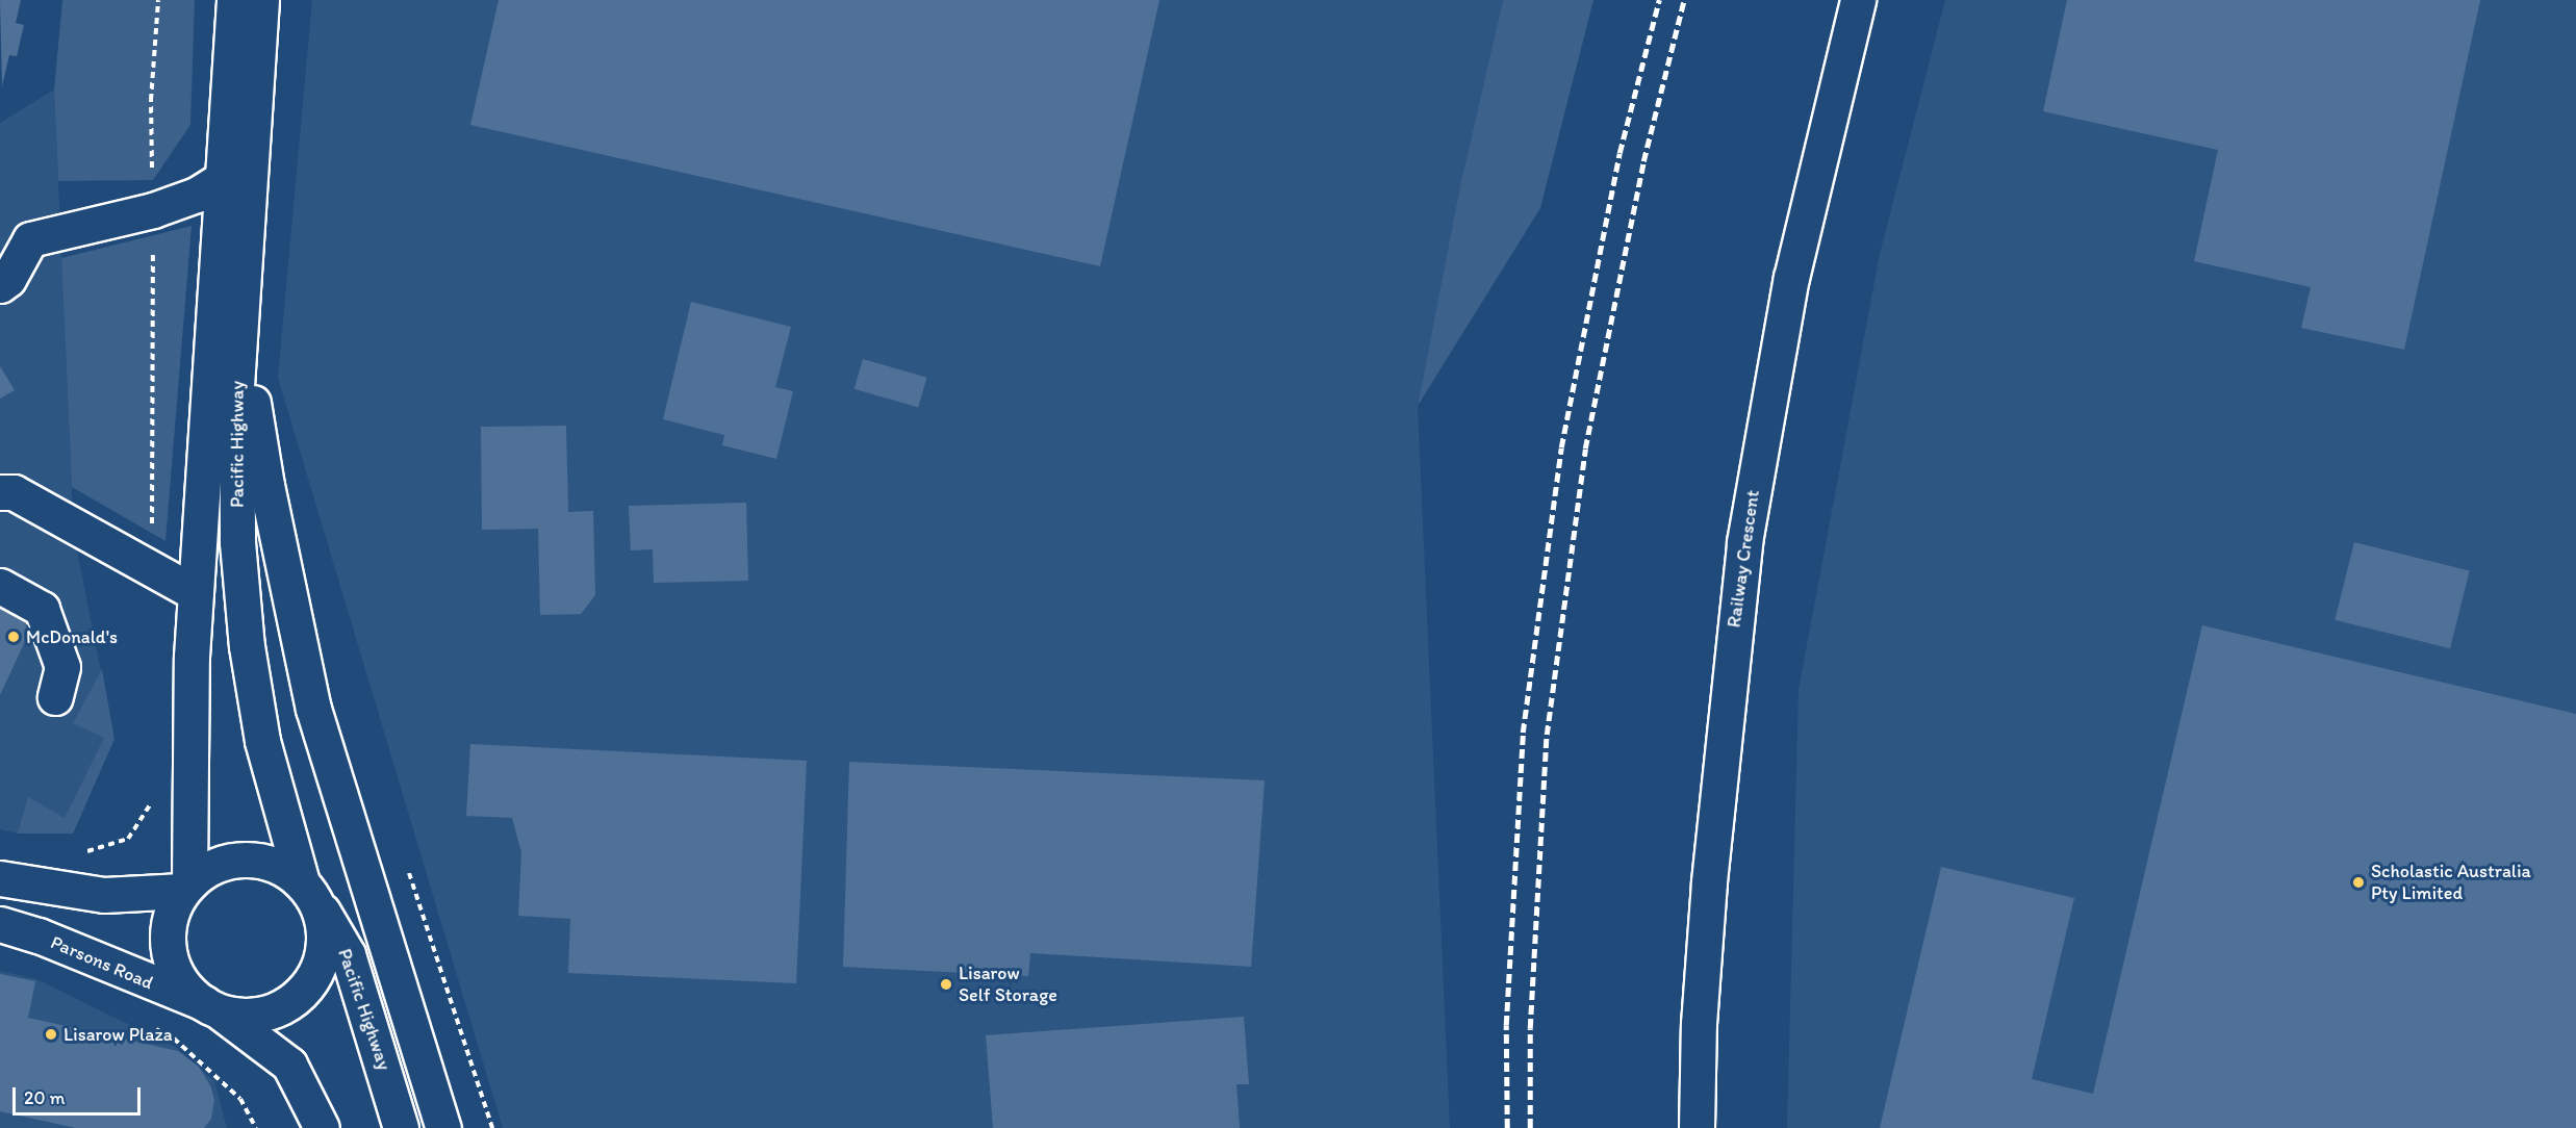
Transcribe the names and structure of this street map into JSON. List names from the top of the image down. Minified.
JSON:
{"streets":{"main road":["Pacific Highway","Railway Crescent","Parsons Road"]},"crossings":[["Pacific Highway","Parsons Road"]],"places":["McDonald's","Scholastic Australia Pty Limited","Lisarow Self Storage","Lisarow Plaza"],"scale_bar":"20 m"}
